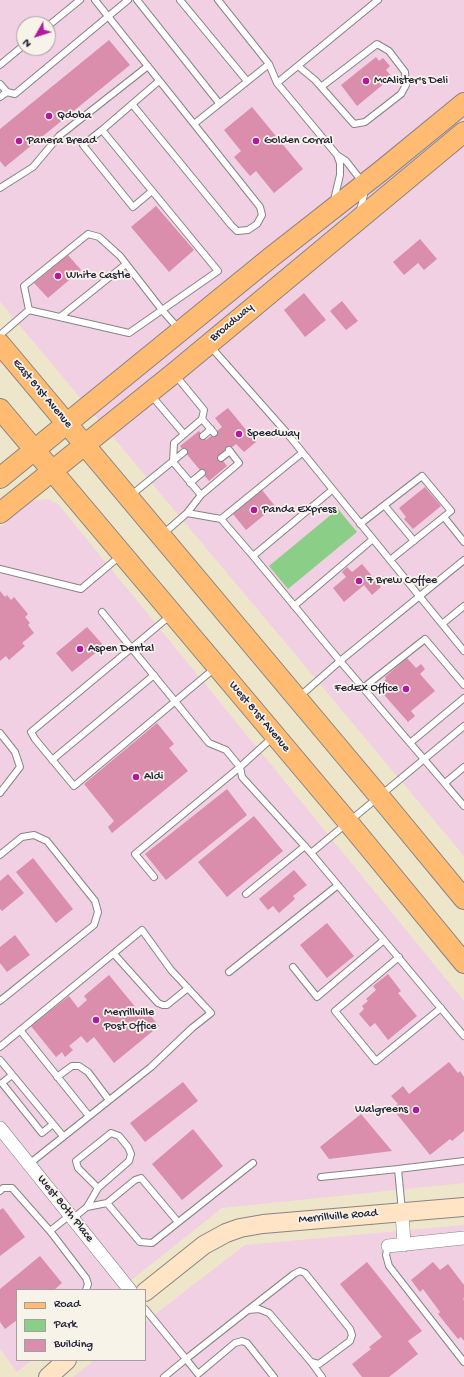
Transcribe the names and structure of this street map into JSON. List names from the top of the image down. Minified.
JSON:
{"streets":{"main road":["Broadway","East 81st Avenue","West 81st Avenue"],"street":["West 80th Place","Merrillville Road"]},"crossings":[["Broadway","East 81st Avenue"],["Broadway","West 81st Avenue"]],"places":["McAlister's Deli","Qdoba","Panera Bread","Golden Corral","White Castle","Speedway","Panda Express","7 Brew Coffee","Aspen Dental","FedEx Office","Aldi","Merrillville Post Office","Walgreens"],"legend":["Road","Park","Building"],"north":"bottom left"}
